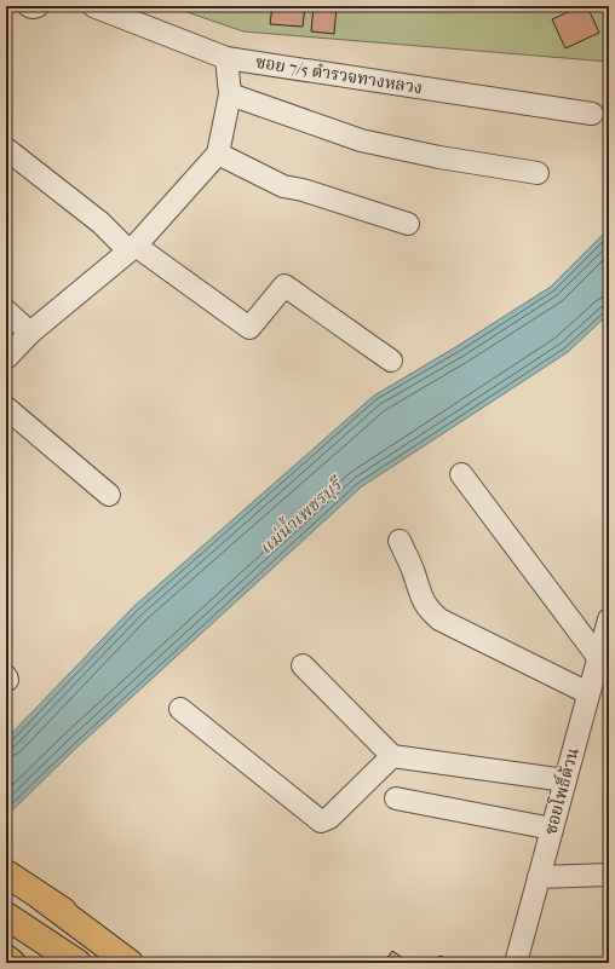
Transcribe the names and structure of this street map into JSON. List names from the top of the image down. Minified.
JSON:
{"streets":{"street":["ซอย 7/5 ตำรวจทางหลวง","ซอยโพธิ์ด้วน"]},"water":["แม่น้ำเพชรบุรี"]}
